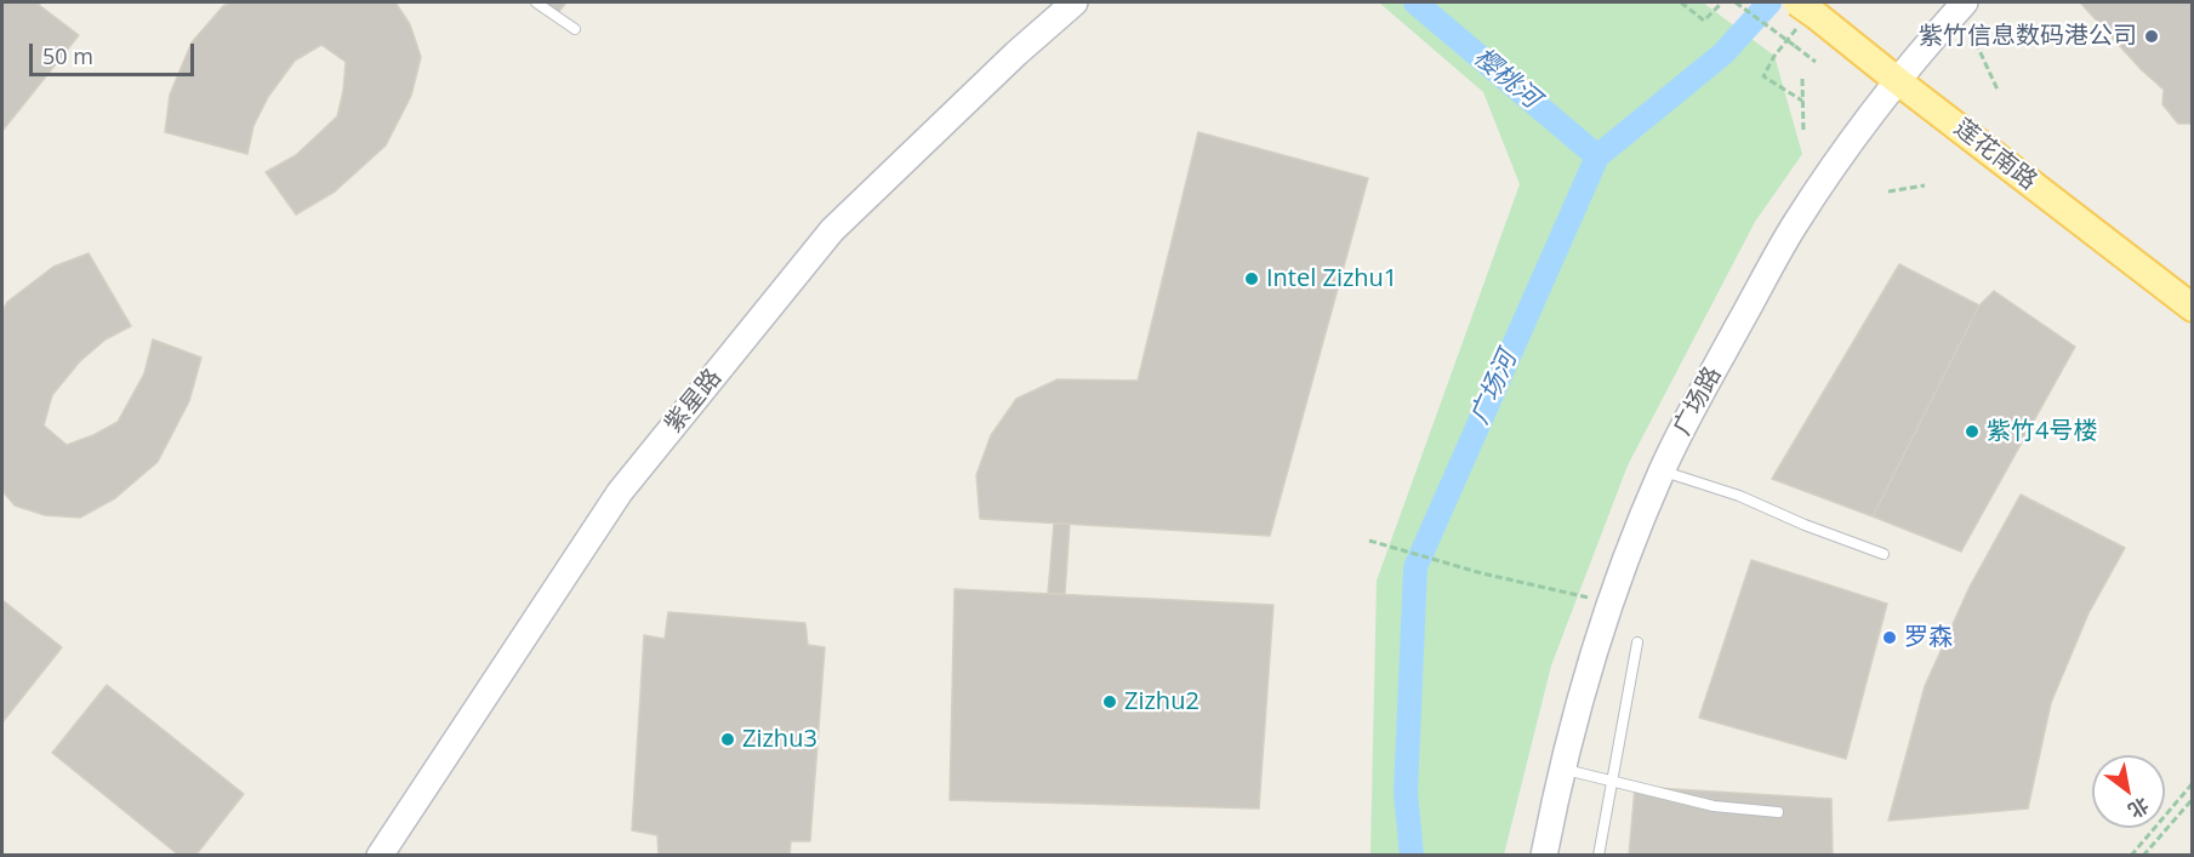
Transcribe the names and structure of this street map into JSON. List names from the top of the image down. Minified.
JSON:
{"streets":{"main road":["莲花南路"],"street":["紫星路","广场路"]},"crossings":[["莲花南路","广场路"]],"water":["樱桃河","广场河"],"places":["紫竹信息数码港公司","Intel Zizhu1","紫竹4号楼","罗森","Zizhu2","Zizhu3"],"scale_bar":"50 m","north":"bottom right"}
